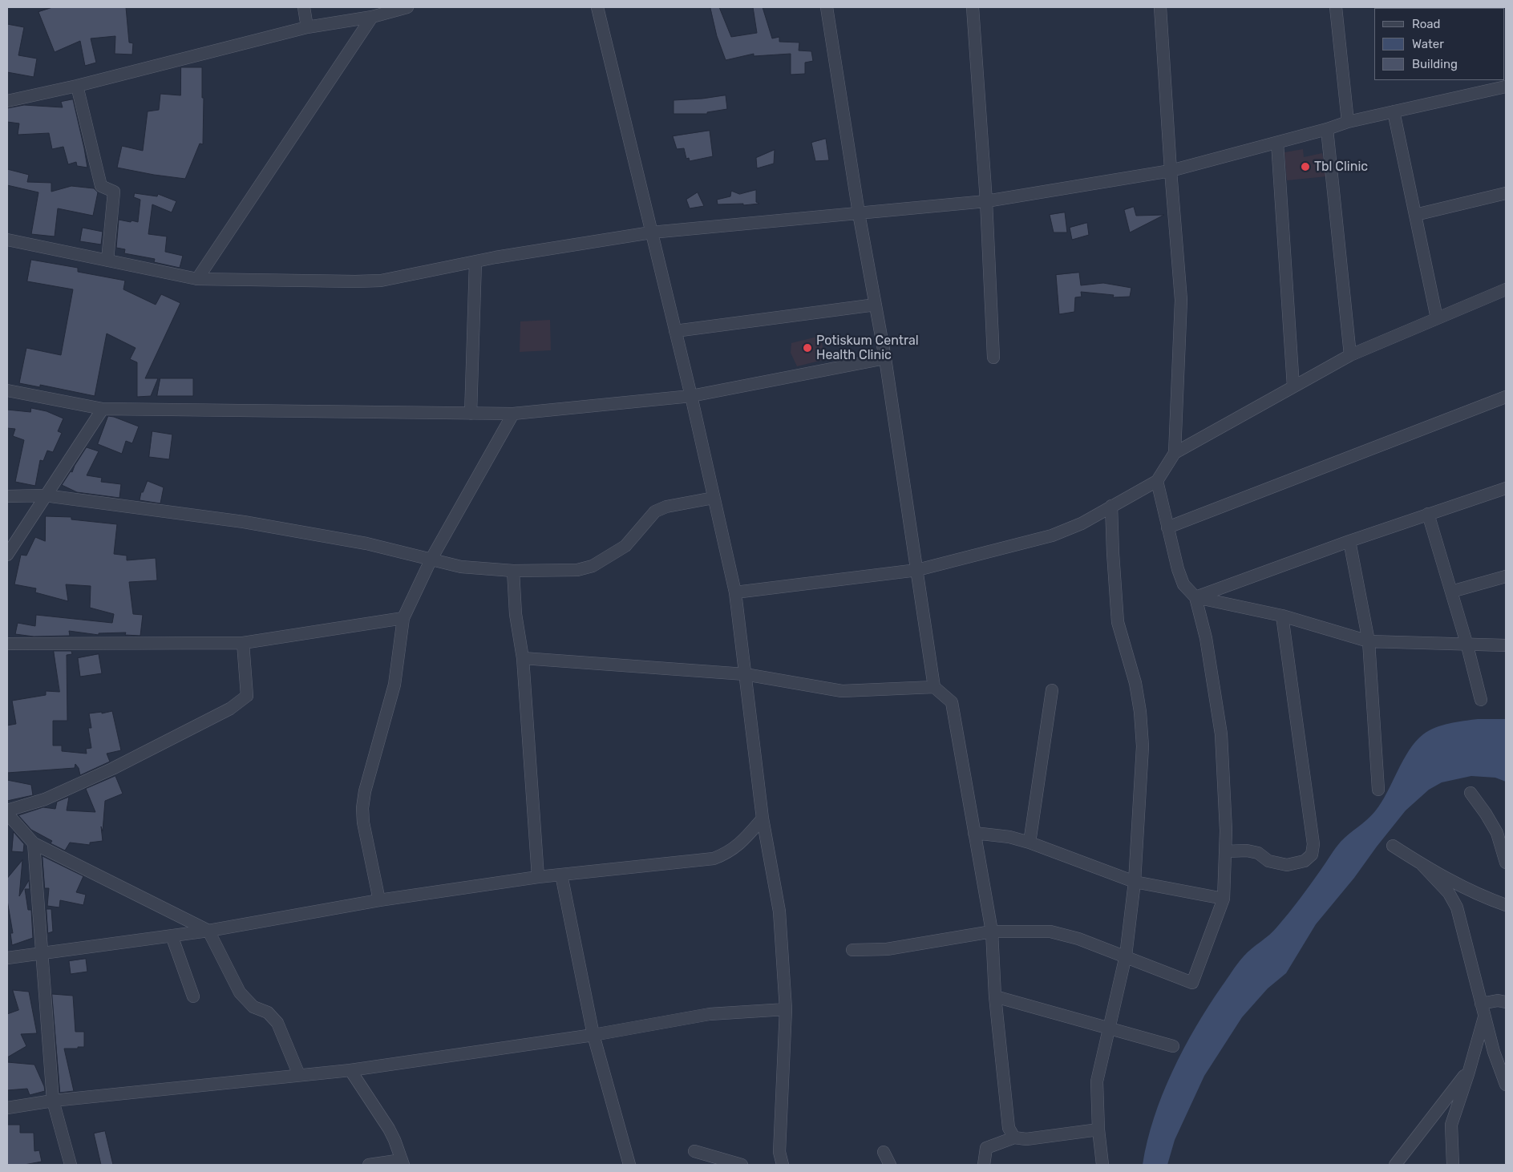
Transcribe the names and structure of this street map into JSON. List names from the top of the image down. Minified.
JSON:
{"places":["Tbl Clinic","Potiskum Central Health Clinic"],"legend":["Road","Water","Building"]}
